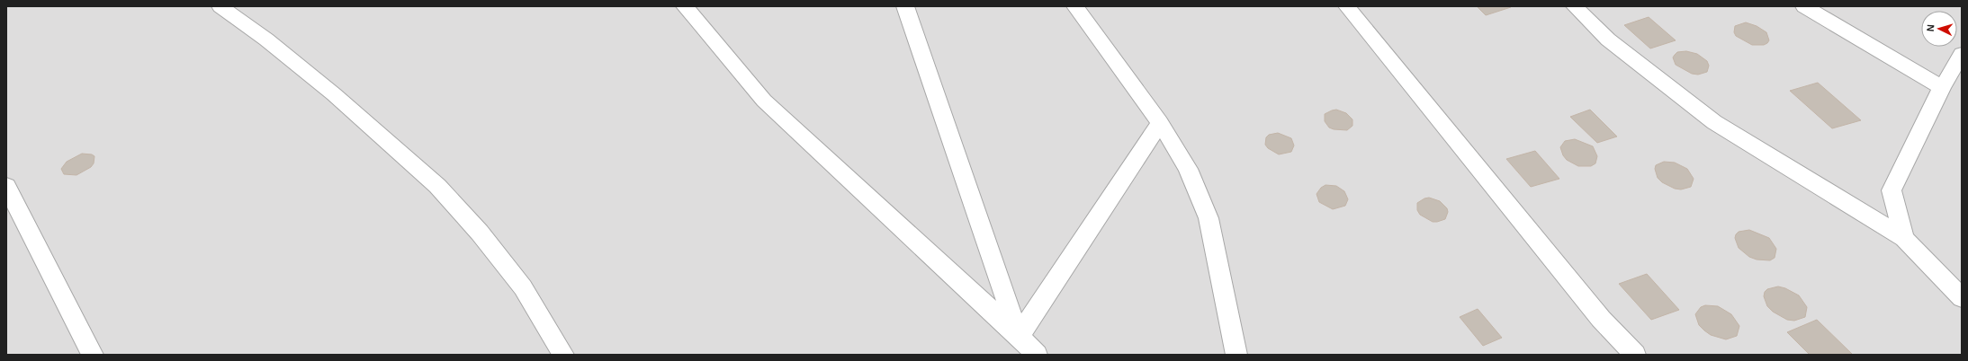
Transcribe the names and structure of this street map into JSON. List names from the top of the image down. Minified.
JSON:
{"north":"left"}
